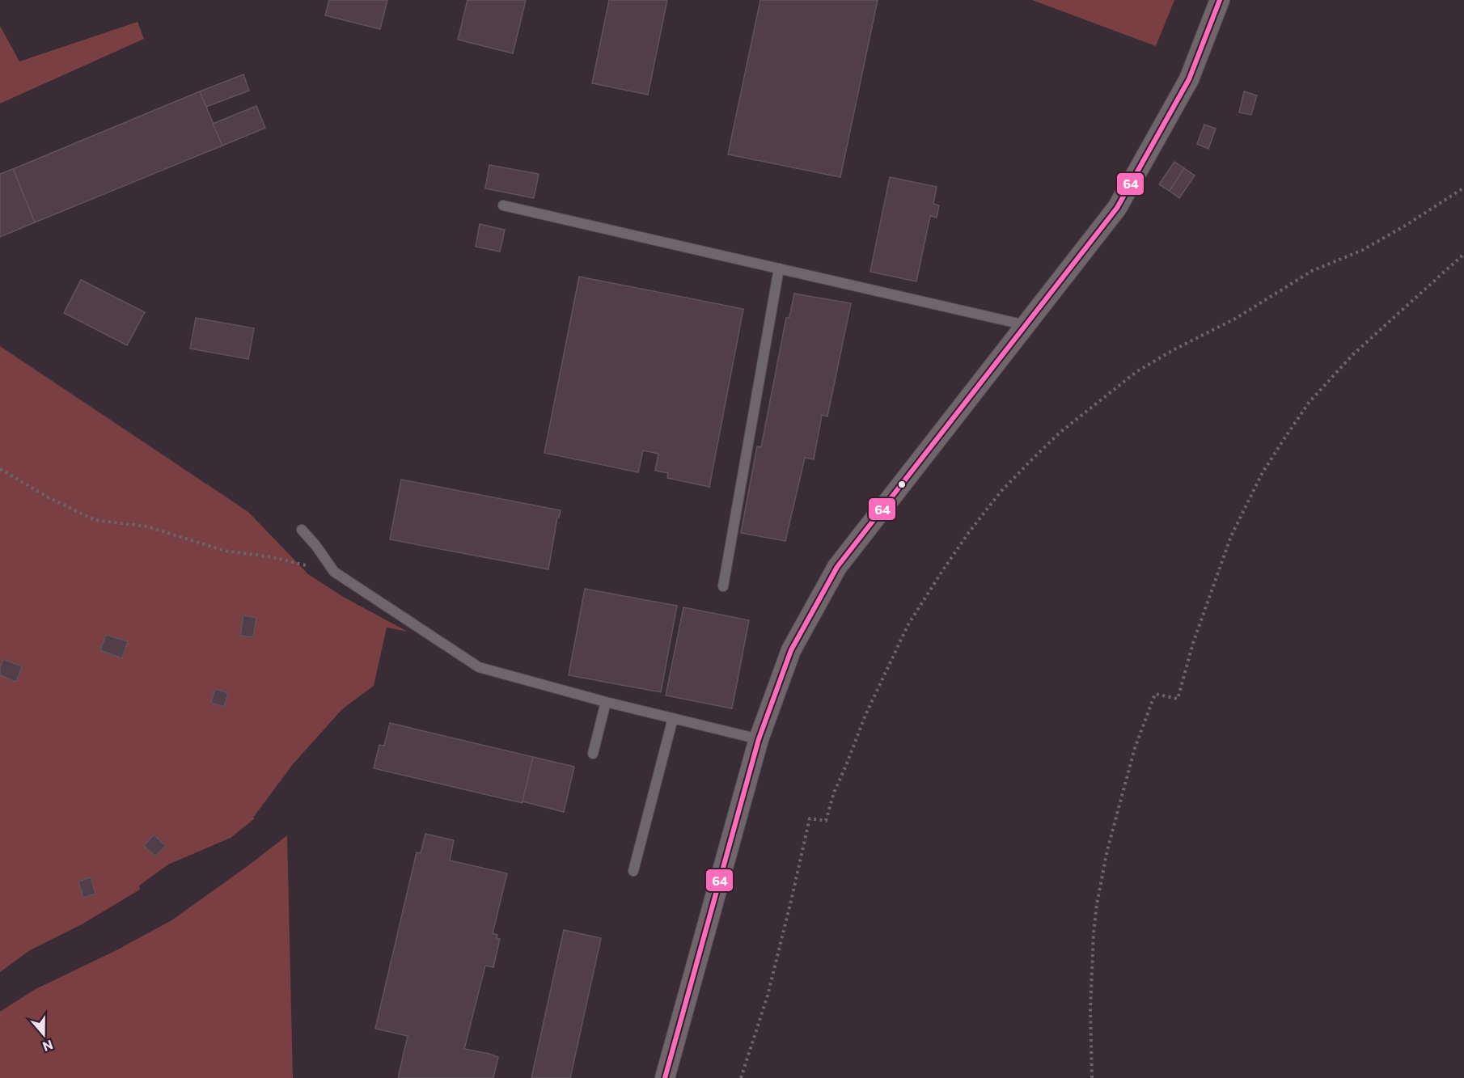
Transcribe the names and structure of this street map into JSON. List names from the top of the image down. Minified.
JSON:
{"lines":["transit line 64"],"north":"bottom"}
